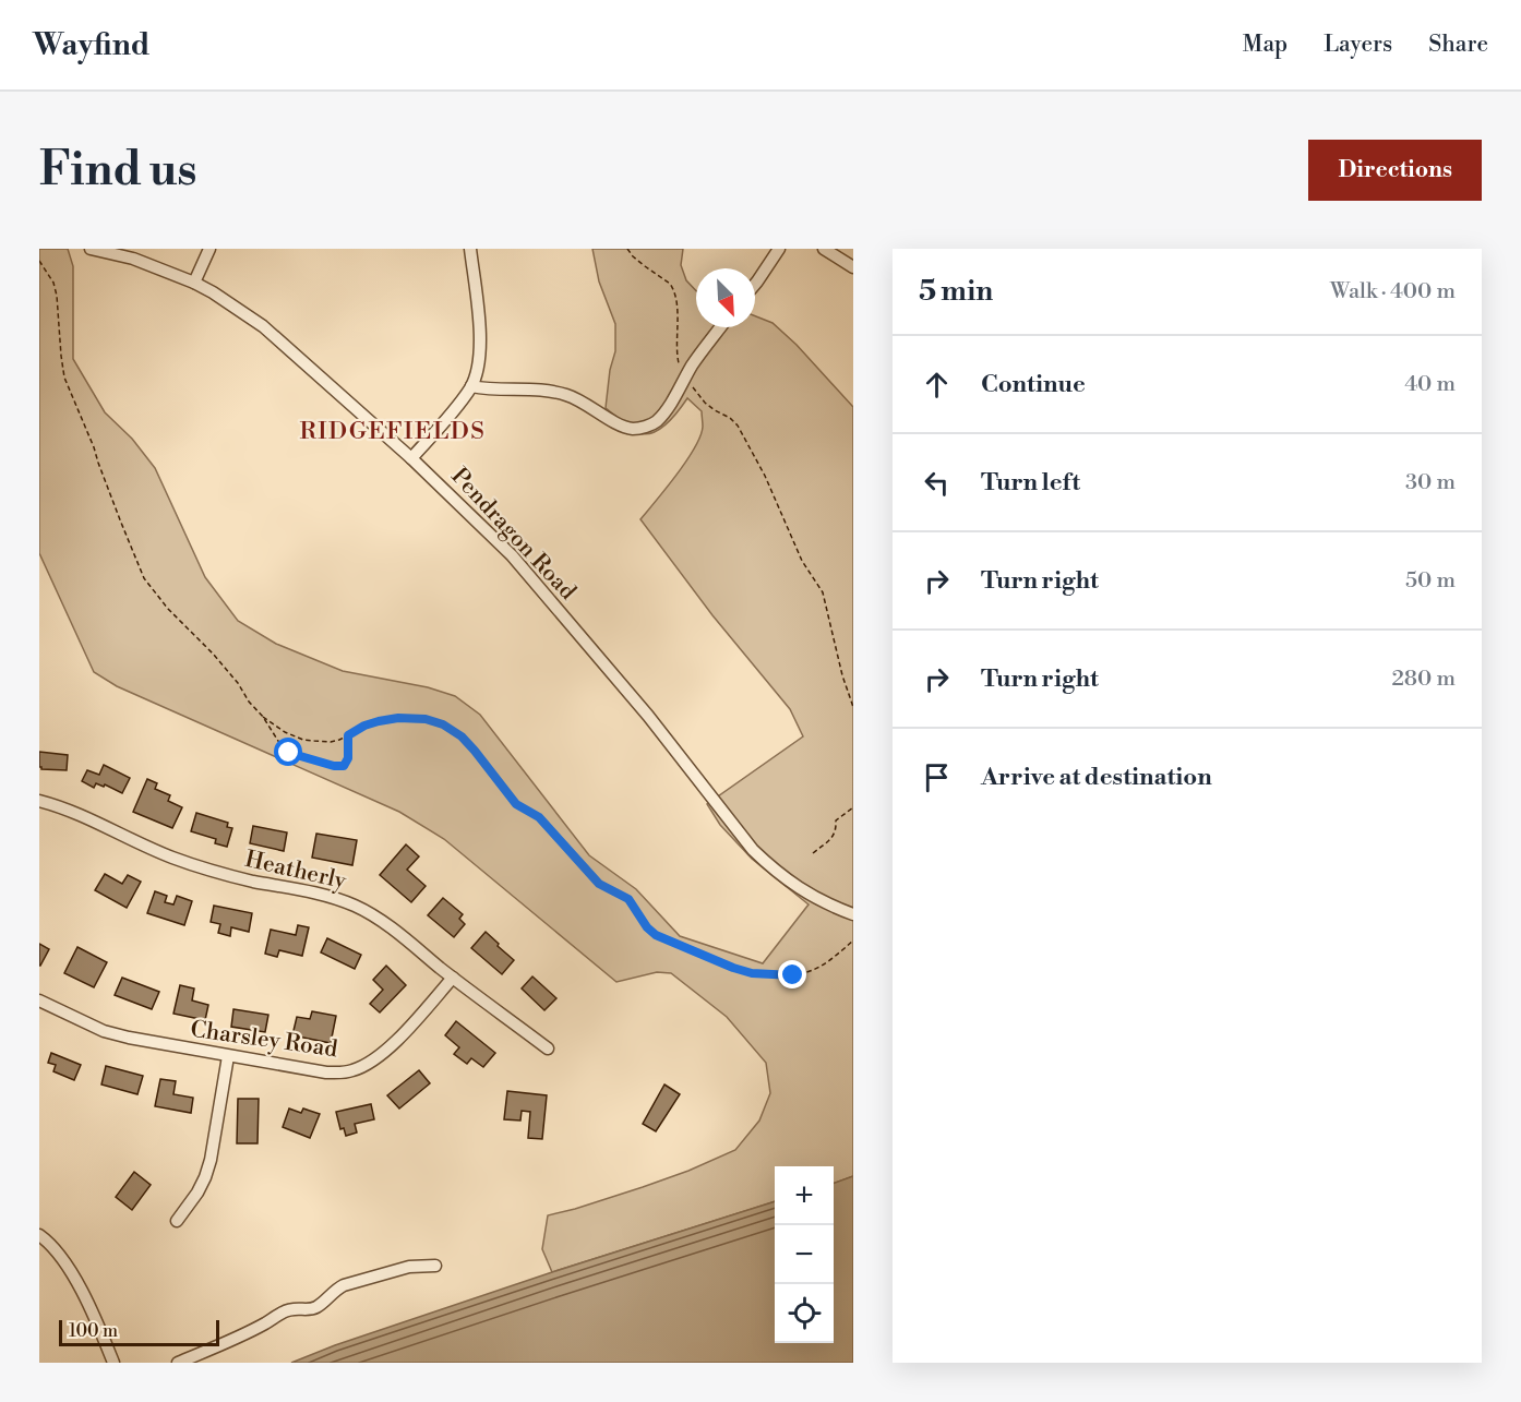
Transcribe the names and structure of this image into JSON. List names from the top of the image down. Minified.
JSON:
{"streets":{"street":["Pendragon Road","Heatherly","Charsley Road"]},"crossings":[["Heatherly","Charsley Road"]],"districts":["RIDGEFIELDS"],"scale_bar":"100 m","north":"bottom right","page":{"header":"Wayfind","nav":["Map","Layers","Share"],"buttons":"Directions","title":"Find us","heading":["5 min","Walk · 400 m"],"list":[["Continue","40 m"],["Turn left","30 m"],["Turn right","50 m"],["Turn right","280 m"],"Arrive at destination"],"map_buttons":["+","−"],"scale":"100 m"}}
